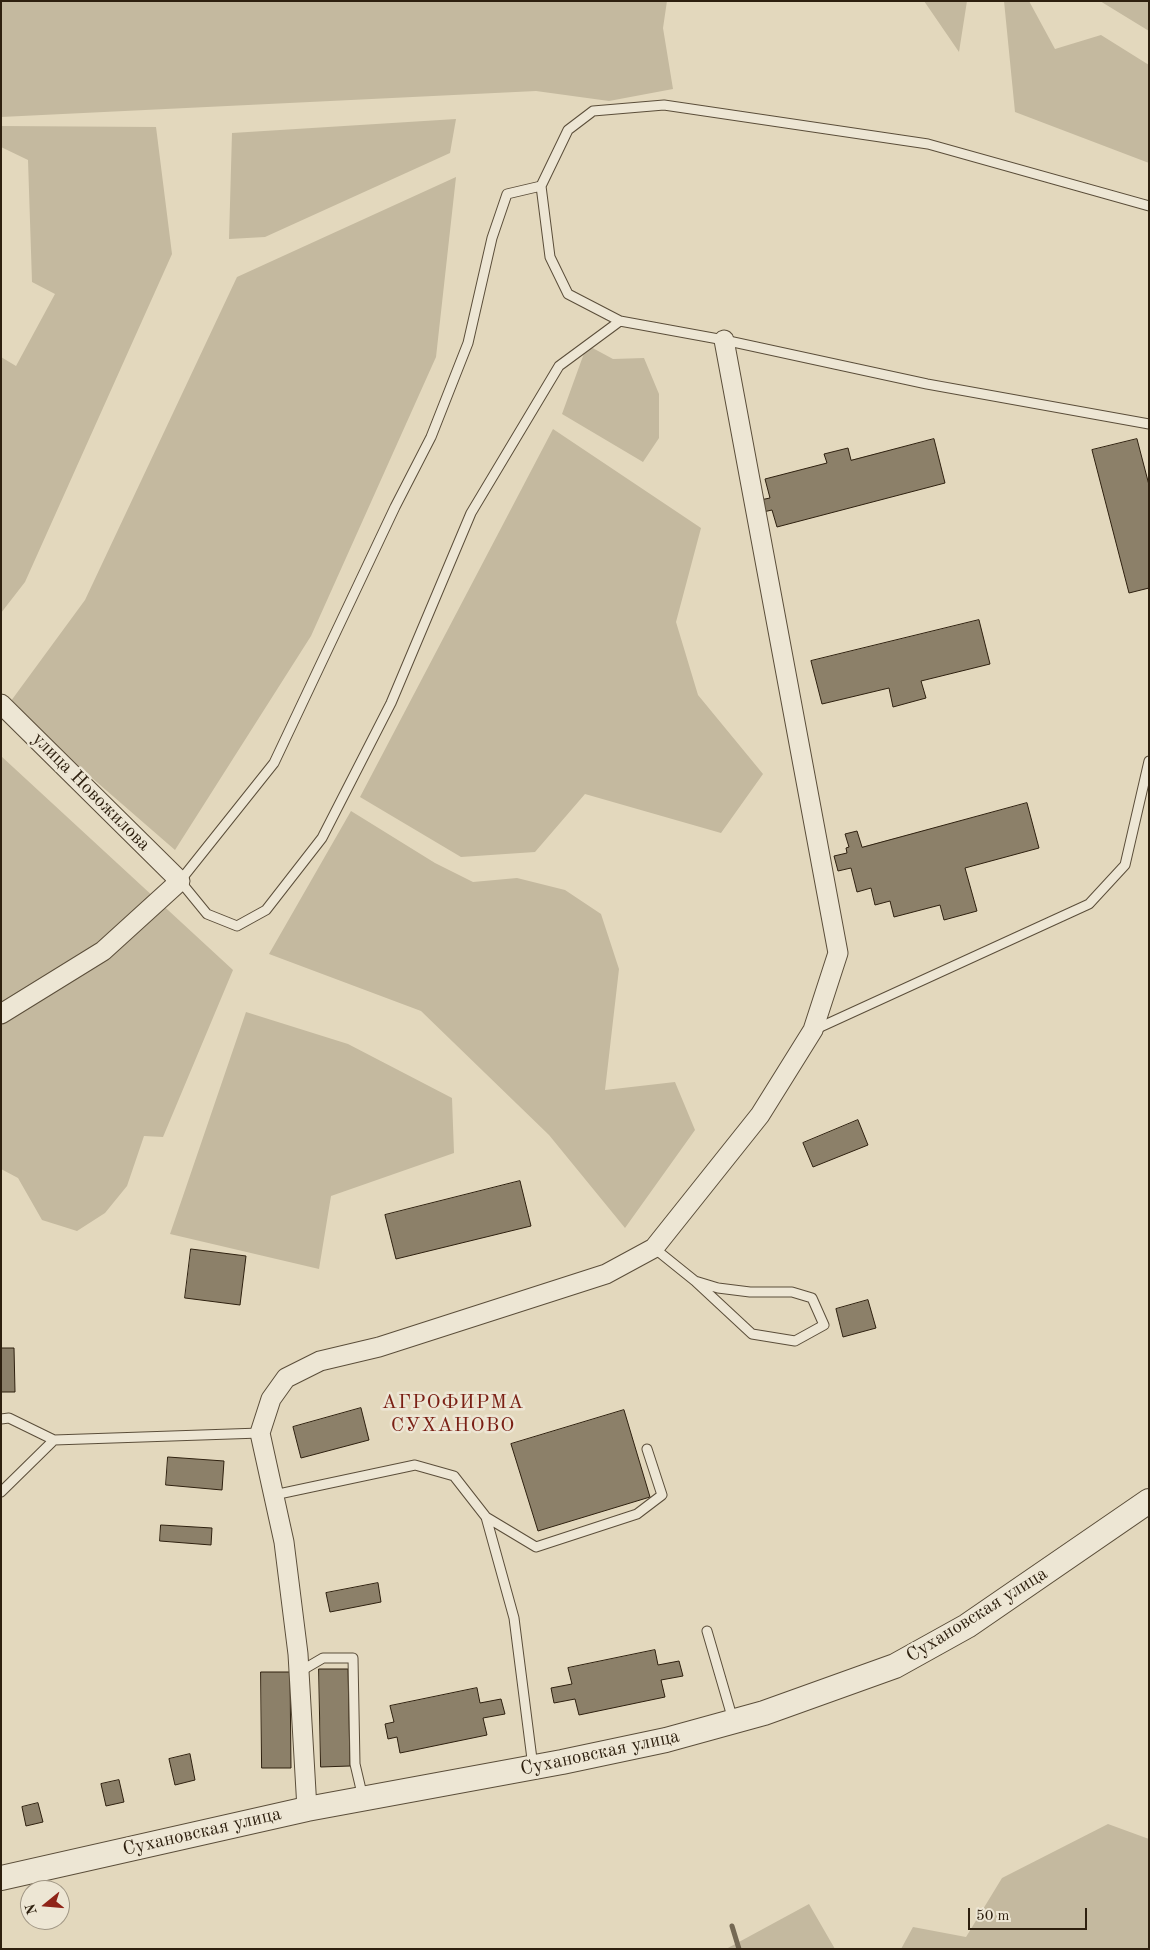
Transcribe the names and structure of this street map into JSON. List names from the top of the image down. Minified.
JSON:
{"streets":{"street":["улица Новожилова","Сухановская улица"]},"districts":["АГРОФИРМА СУХАНОВО"],"scale_bar":"50 m","north":"left"}
